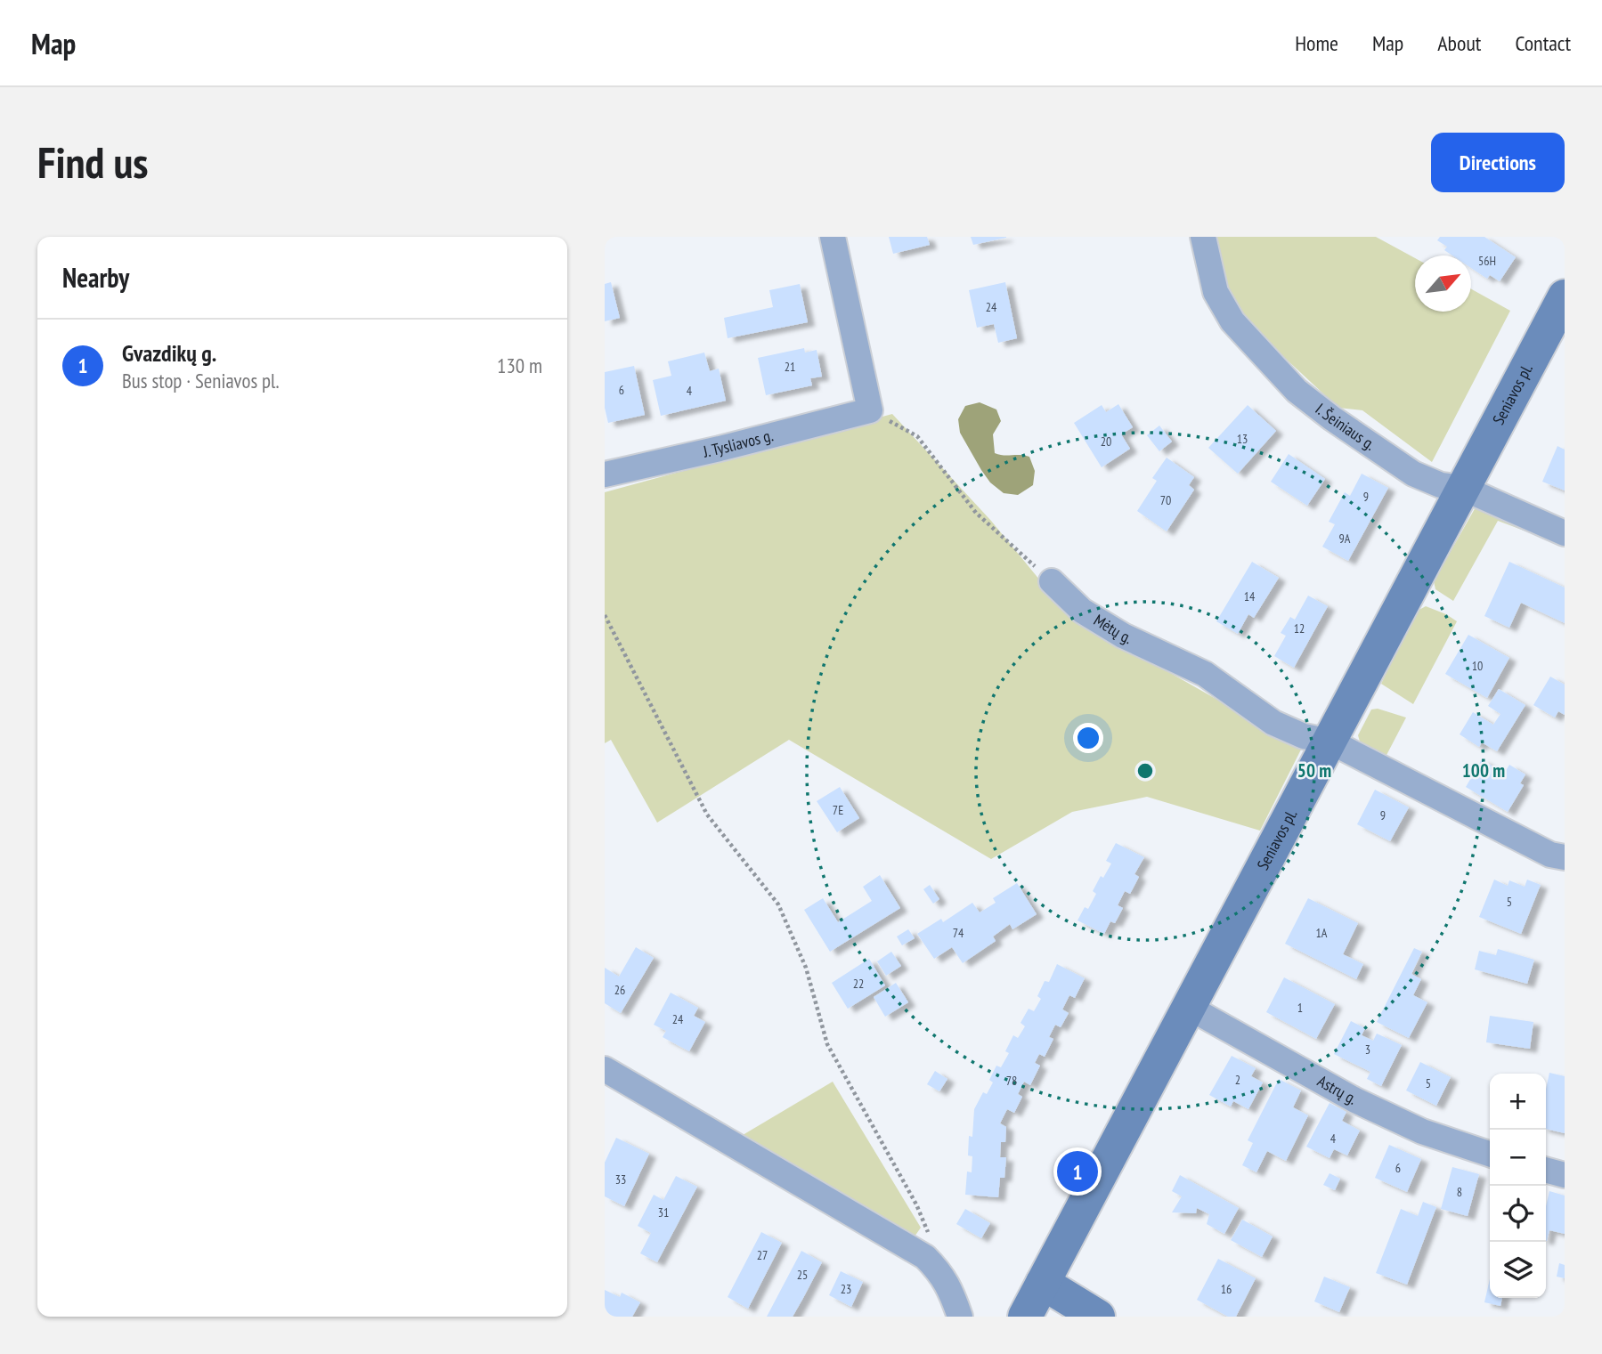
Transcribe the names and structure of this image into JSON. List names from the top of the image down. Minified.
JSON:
{"streets":{"main road":["Seniavos pl."],"street":["I. Šeiniaus g.","J. Tysliavos g.","Mėtų g.","Astrų g."]},"crossings":[["Seniavos pl.","I. Šeiniaus g."],["Seniavos pl.","Mėtų g."],["Seniavos pl.","Astrų g."]],"house_numbers":["56H","24","21","6","4","13","20","9","70","9A","14","12","10","7E","9","5","74","1A","22","26","1","24","3","2","78","5","4","6","33","8","31","27","25","23","16"],"north":"top right","page":{"header":"Map","nav":["Home","Map","About","Contact"],"buttons":"Directions","title":"Find us","heading":"Nearby","list":[{"mark":"1","name":"Gvazdikų g.","note":"Bus stop · Seniavos pl.","value":"130 m"}],"map_buttons":["+","−"],"pins":"1"},"rings":["50 m","100 m"]}
